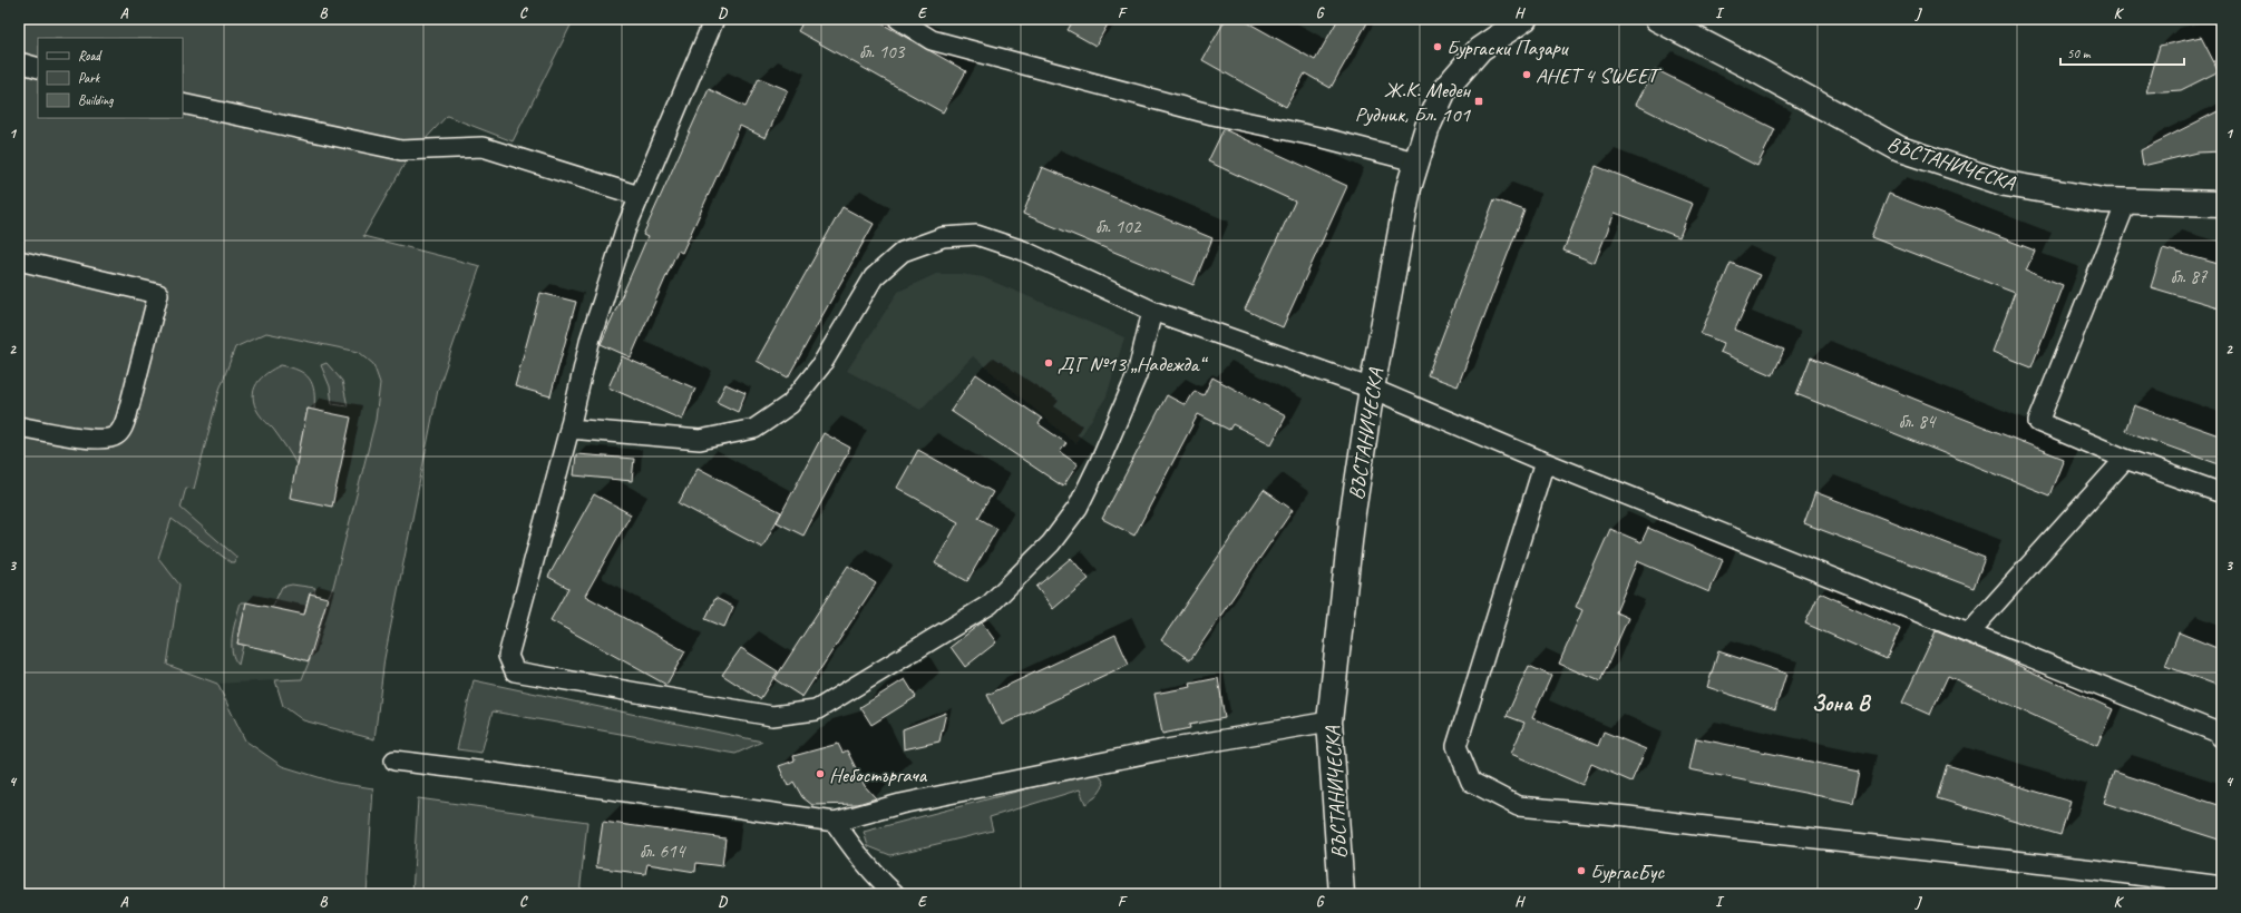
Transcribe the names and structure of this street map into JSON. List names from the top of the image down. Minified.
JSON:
{"streets":{"main road":["ВЪСТАНИЧЕСКА"]},"districts":["Зона В"],"places":{"other":["Бургаски Пазари","АНЕТ 4 SWEET","ДГ №13 „Надежда“","Небостъргача","БургасБус"],"transit":["Ж.К. Меден Рудник, Бл. 101"]},"house_numbers":["бл. 103","бл. 102","бл. 87","бл. 84","бл. 614"],"legend":["Road","Park","Building"],"scale_bar":"50 m","grid":{"columns":["A","B","C","D","E","F","G","H","I","J","K"],"rows":["1","2","3","4"]}}
